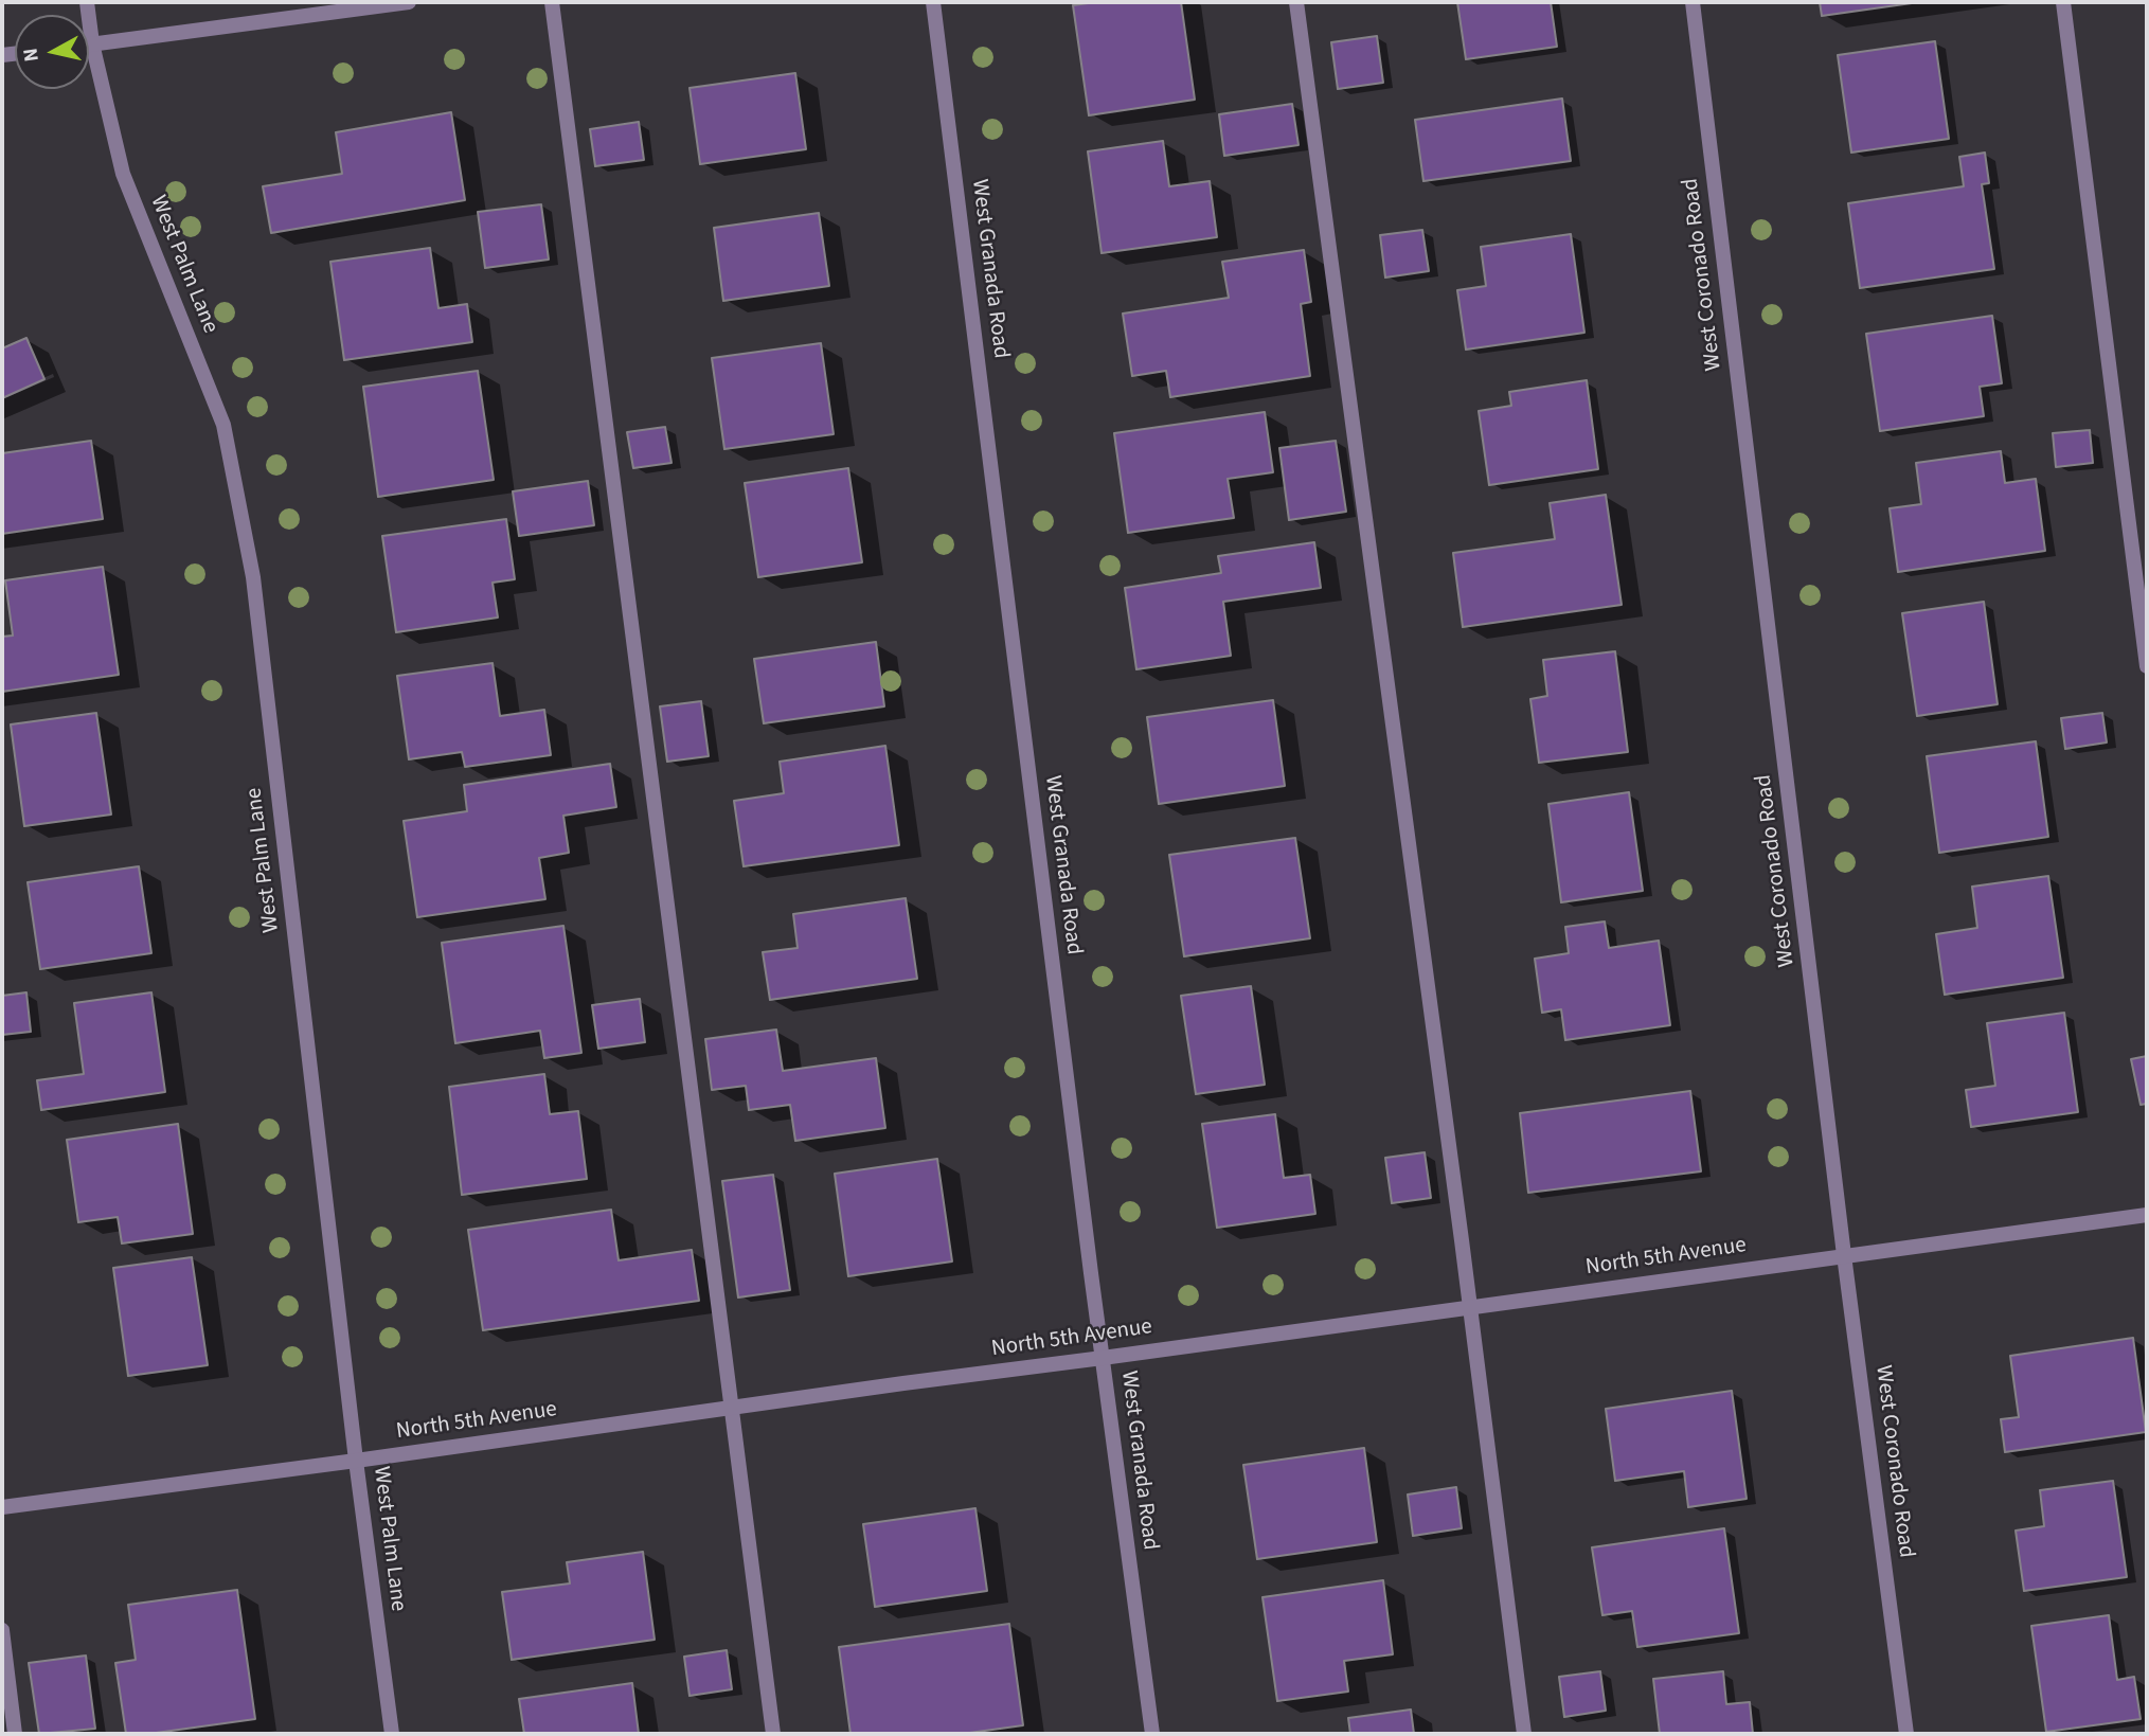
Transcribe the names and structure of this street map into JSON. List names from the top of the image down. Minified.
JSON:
{"streets":{"street":["West Palm Lane","West Granada Road","West Coronado Road","North 5th Avenue"]},"crossings":[["West Palm Lane","North 5th Avenue"],["West Granada Road","North 5th Avenue"],["West Coronado Road","North 5th Avenue"]],"north":"left"}
